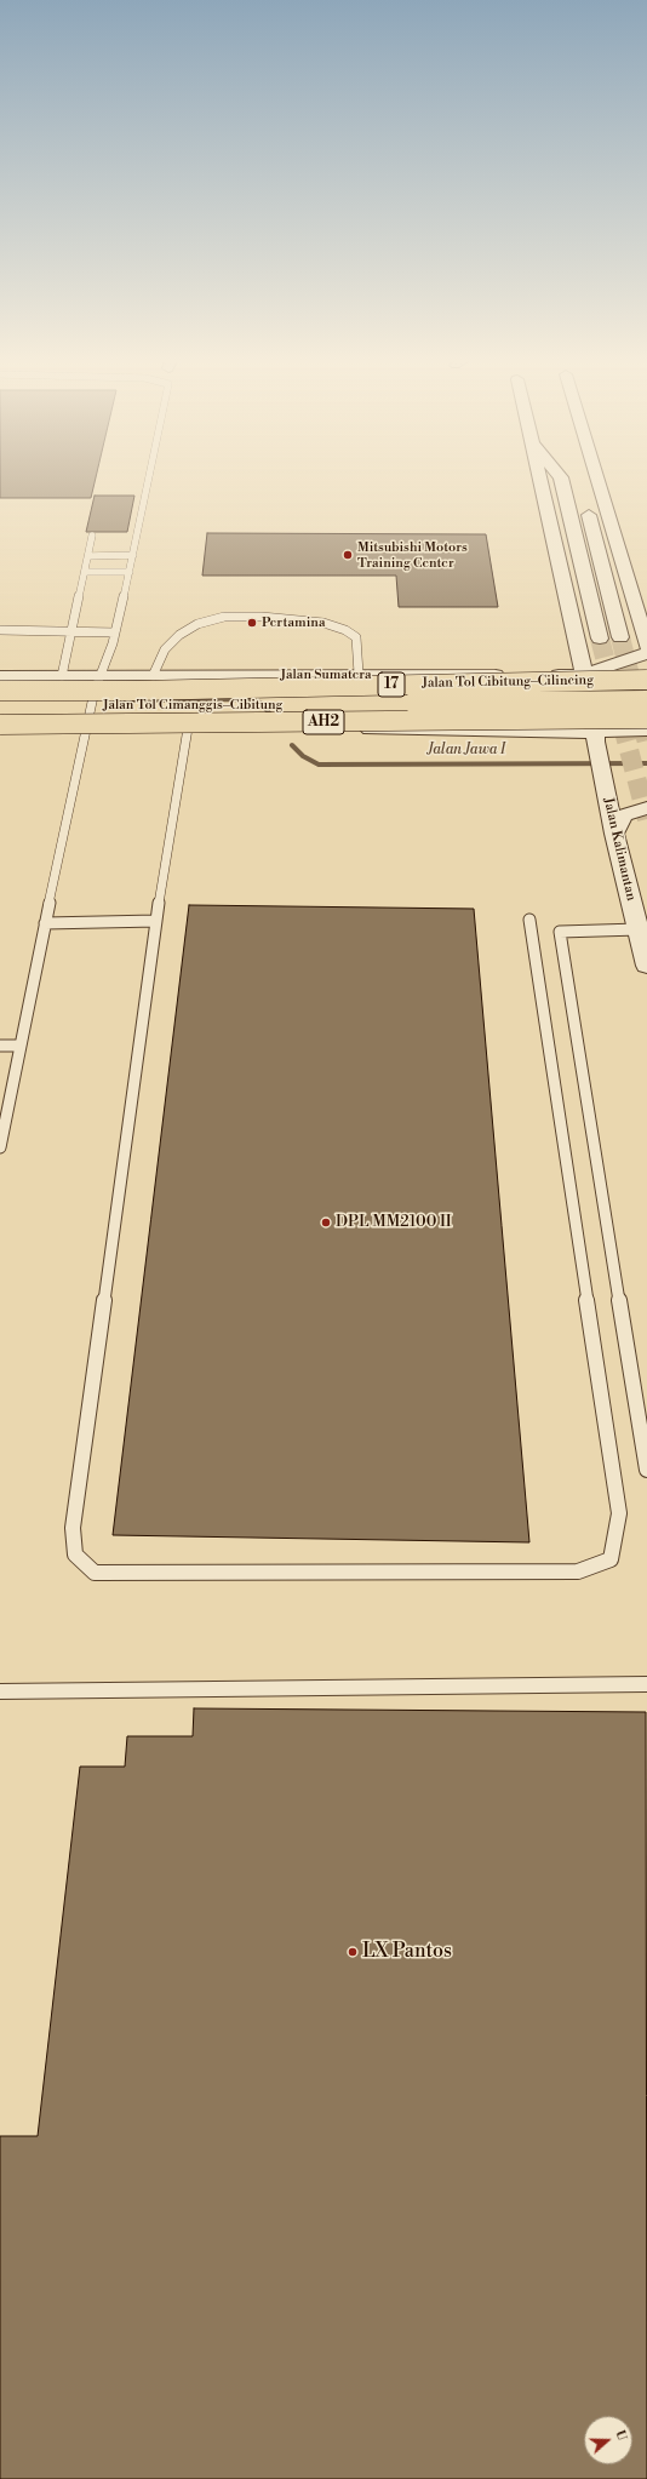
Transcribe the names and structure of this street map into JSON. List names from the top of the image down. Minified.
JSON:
{"streets":{"highway":["Jalan Tol Cibitung–Cilincing","17","Jalan Tol Cimanggis–Cibitung","AH2"],"street":["Jalan Sumatera","Jalan Kalimantan"]},"crossings":[["Jalan Tol Cibitung–Cilincing","Jalan Tol Cimanggis–Cibitung"]],"water":["Jalan Jawa I"],"places":["Mitsubishi Motors Training Center","Pertamina","DPL MM2100 II","LX Pantos"],"north":"right"}
